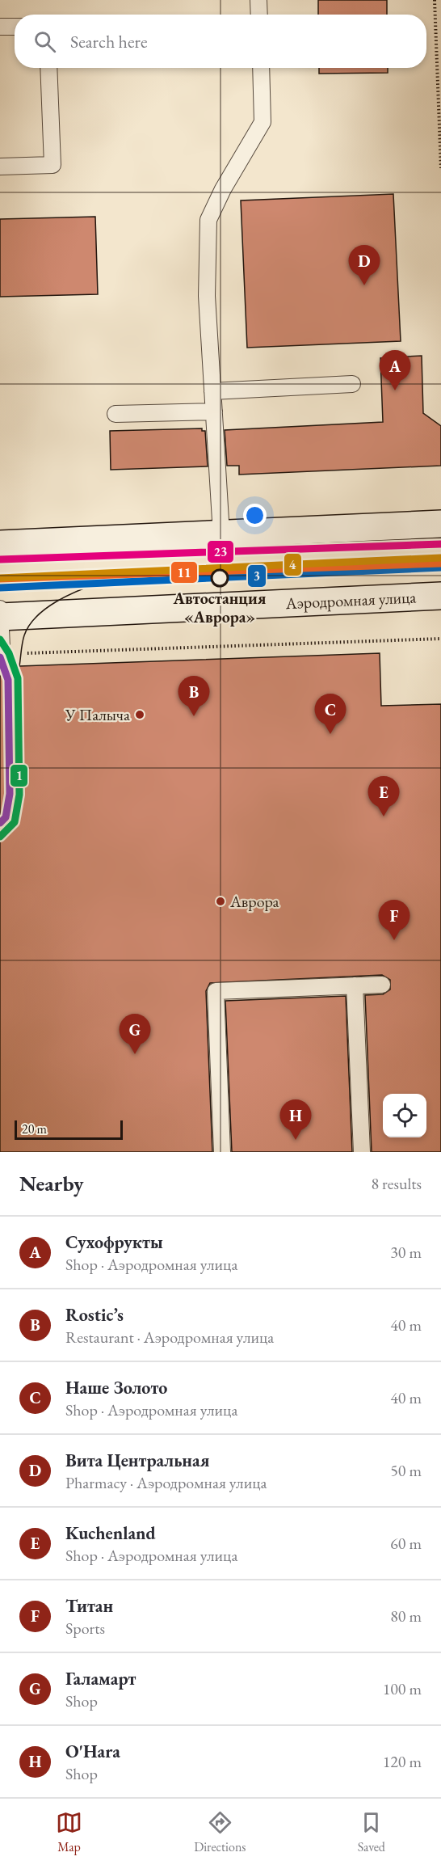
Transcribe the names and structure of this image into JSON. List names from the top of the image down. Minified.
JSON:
{"streets":{"main road":["Аэродромная улица"]},"places":["Автостанция «Аврора»","У Палыча","Аврора"],"lines":["transit line 23","transit line 4","transit line 11","transit line 3","transit line 1"],"scale_bar":"20 m","page":{"search":"Search here","pins":["D","A","B","C","E","F","G","H"],"scale":"20 m","heading":["Nearby","8 results"],"list":[{"mark":"A","name":"Сухофрукты","note":"Shop · Аэродромная улица","value":"30 m"},{"mark":"B","name":"Rostic’s","note":"Restaurant · Аэродромная улица","value":"40 m"},{"mark":"C","name":"Наше Золото","note":"Shop · Аэродромная улица","value":"40 m"},{"mark":"D","name":"Вита Центральная","note":"Pharmacy · Аэродромная улица","value":"50 m"},{"mark":"E","name":"Kuchenland","note":"Shop · Аэродромная улица","value":"60 m"},{"mark":"F","name":"Титан","note":"Sports","value":"80 m"},{"mark":"G","name":"Галамарт","note":"Shop","value":"100 m"},{"mark":"H","name":"O'Hara","note":"Shop","value":"120 m"}],"nav":["Map","Directions","Saved"]}}
